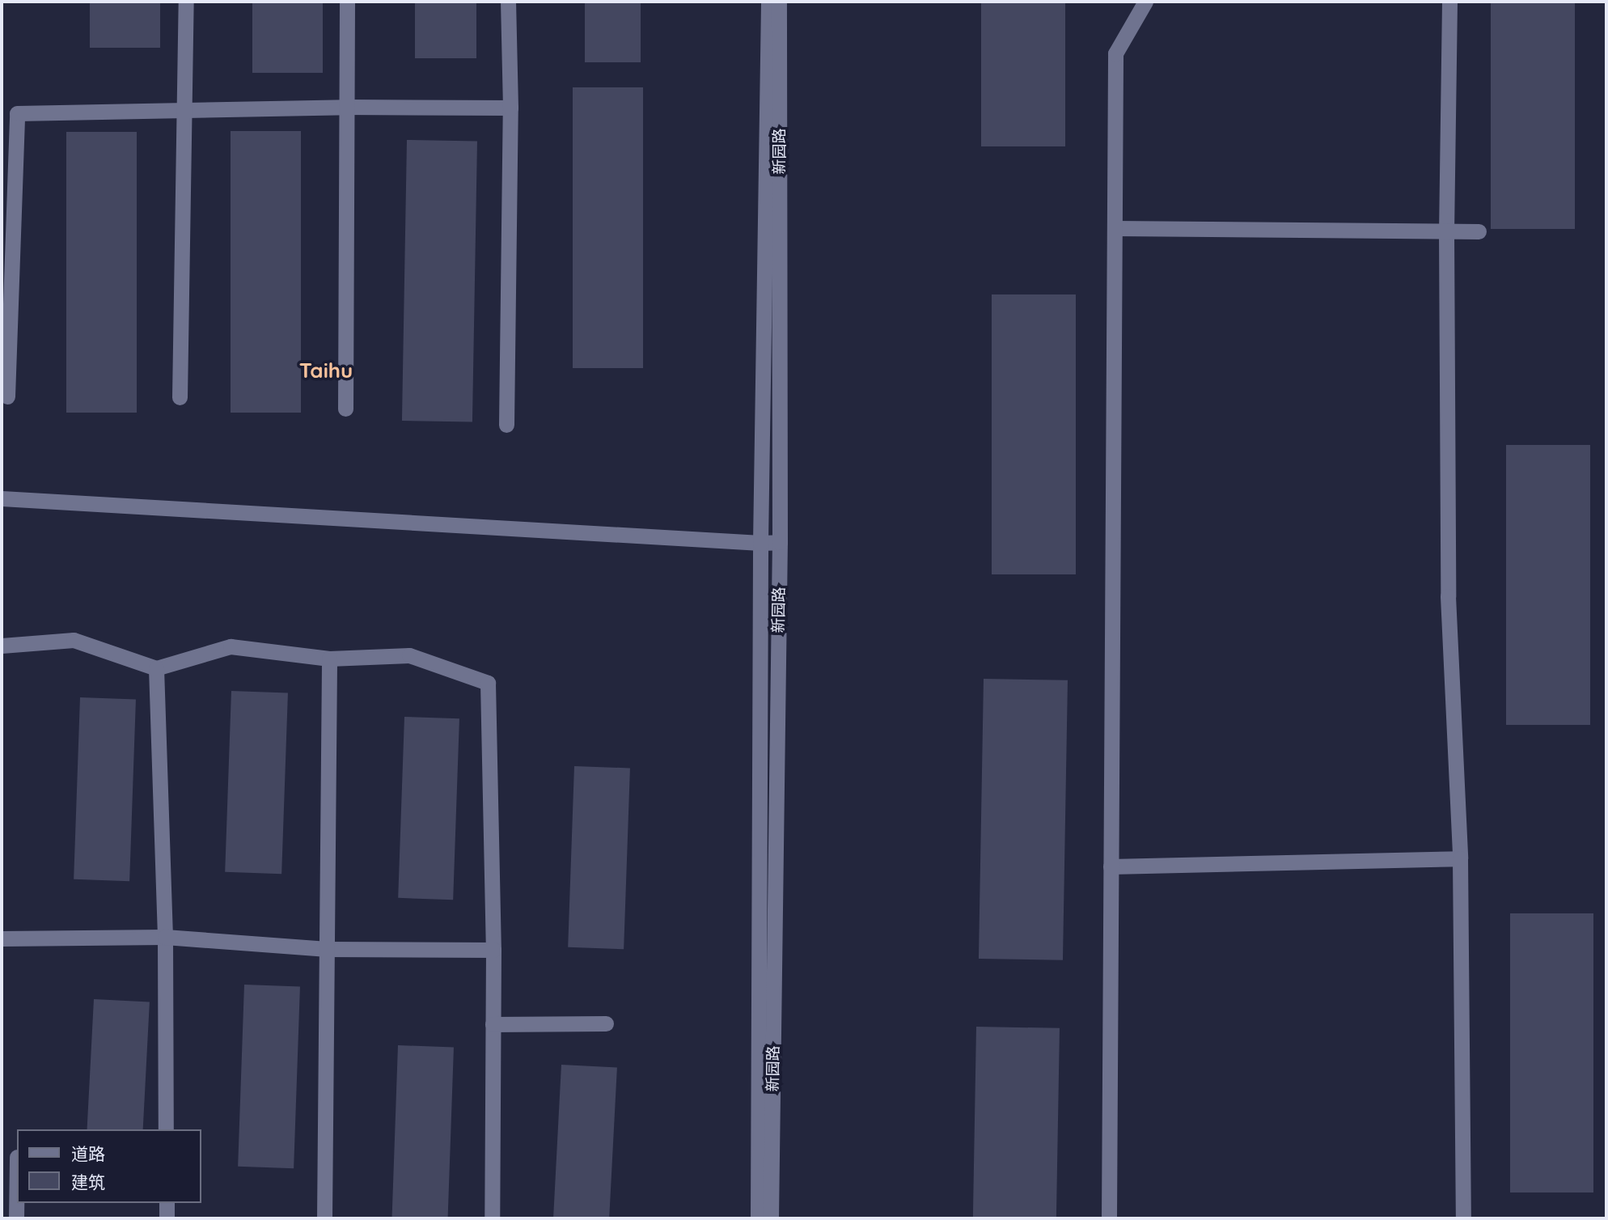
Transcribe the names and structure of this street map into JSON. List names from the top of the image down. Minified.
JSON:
{"streets":{"street":["新园路"]},"districts":["Taihu"],"legend":["道路","建筑"]}
